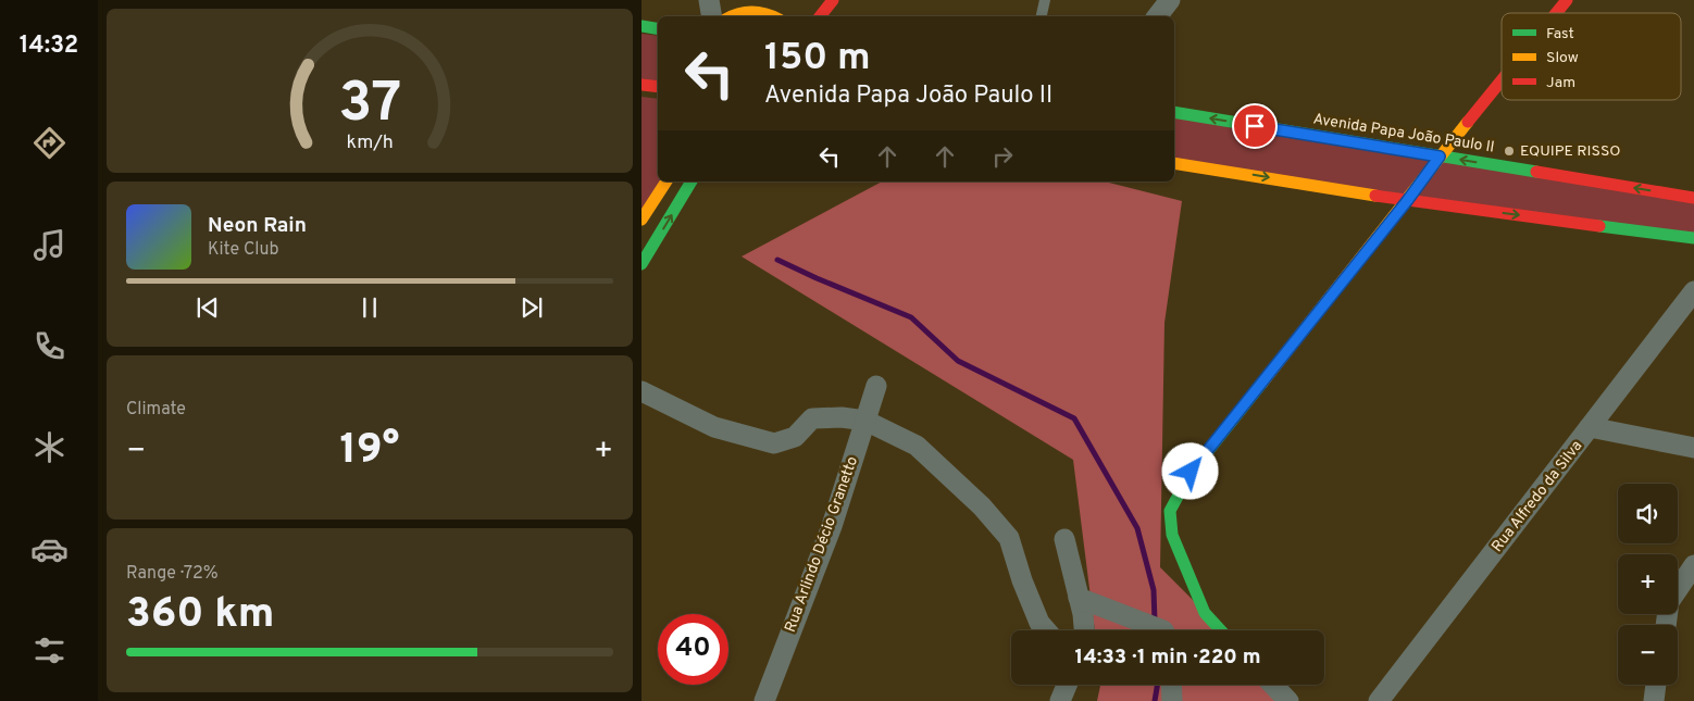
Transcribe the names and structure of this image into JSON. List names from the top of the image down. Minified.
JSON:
{"streets":{"main road":["Avenida Papa João Paulo II"],"street":["Rua Alfredo da Silva","Rua Arlindo Décio Granetto"]},"places":["EQUIPE RISSO"],"legend":["Fast","Slow","Jam"],"page":{"tabs":"14:32","turn":["150 m","Avenida Papa João Paulo II"],"song":["Neon Rain","Kite Club"],"tile":["Climate",["Range · 72%","360 km"]],"heat":["−","19°","+"],"map_buttons":["+","−"],"limit":"40","trip":"14:33 · 1 min · 220 m","gauge":["37","km/h"]}}
